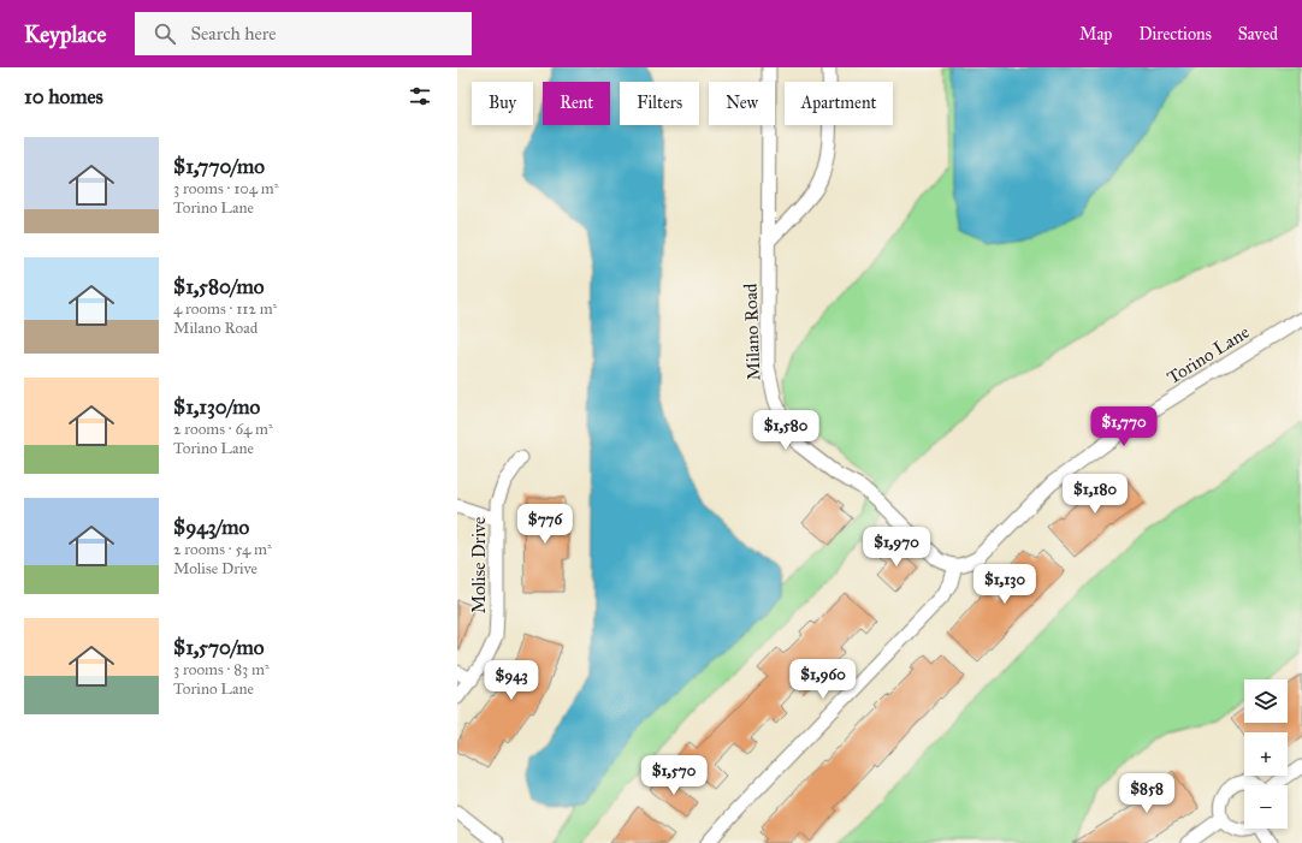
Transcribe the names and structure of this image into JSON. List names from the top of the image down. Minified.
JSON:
{"streets":{"street":["Milano Road","Torino Lane","Molise Drive"]},"crossings":[["Milano Road","Torino Lane"]],"page":{"header":"Keyplace","search":"Search here","nav":["Map","Directions","Saved"],"heading":"10 homes","chip":["Buy","Rent","Filters","New","Apartment"],"list":[{"name":"$1,770/mo","note":"3 rooms · 104 m² · Torino Lane"},{"name":"$1,580/mo","note":"4 rooms · 112 m² · Milano Road"},{"name":"$1,130/mo","note":"2 rooms · 64 m² · Torino Lane"},{"name":"$943/mo","note":"2 rooms · 54 m² · Molise Drive"},{"name":"$1,570/mo","note":"3 rooms · 83 m² · Torino Lane"}],"price":["$1,770","$1,580","$1,180","$776","$1,970","$1,130","$1,960","$943","$1,570","$858"],"map_buttons":["+","−"]}}
